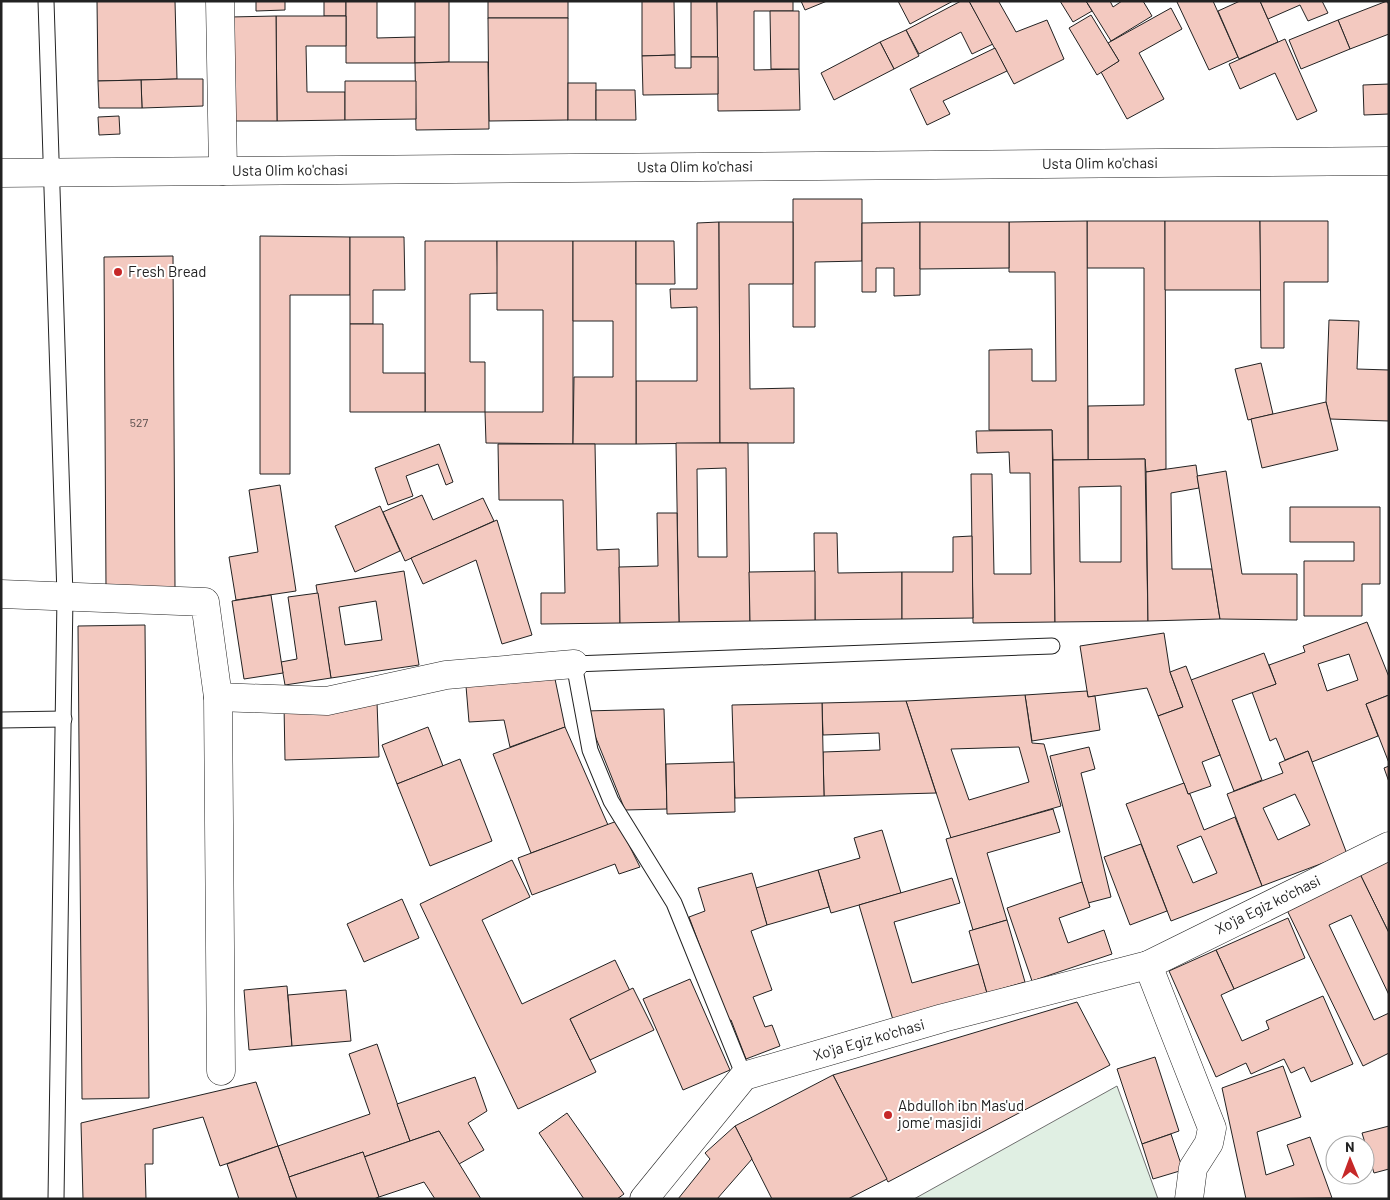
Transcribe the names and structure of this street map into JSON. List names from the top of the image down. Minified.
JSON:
{"streets":{"street":["Usta Olim ko'chasi","Xoʻja Egiz ko'chasi"]},"places":["Fresh Bread","Abdulloh ibn Mas'ud jome' masjidi"],"house_numbers":["527"],"north":"top"}
